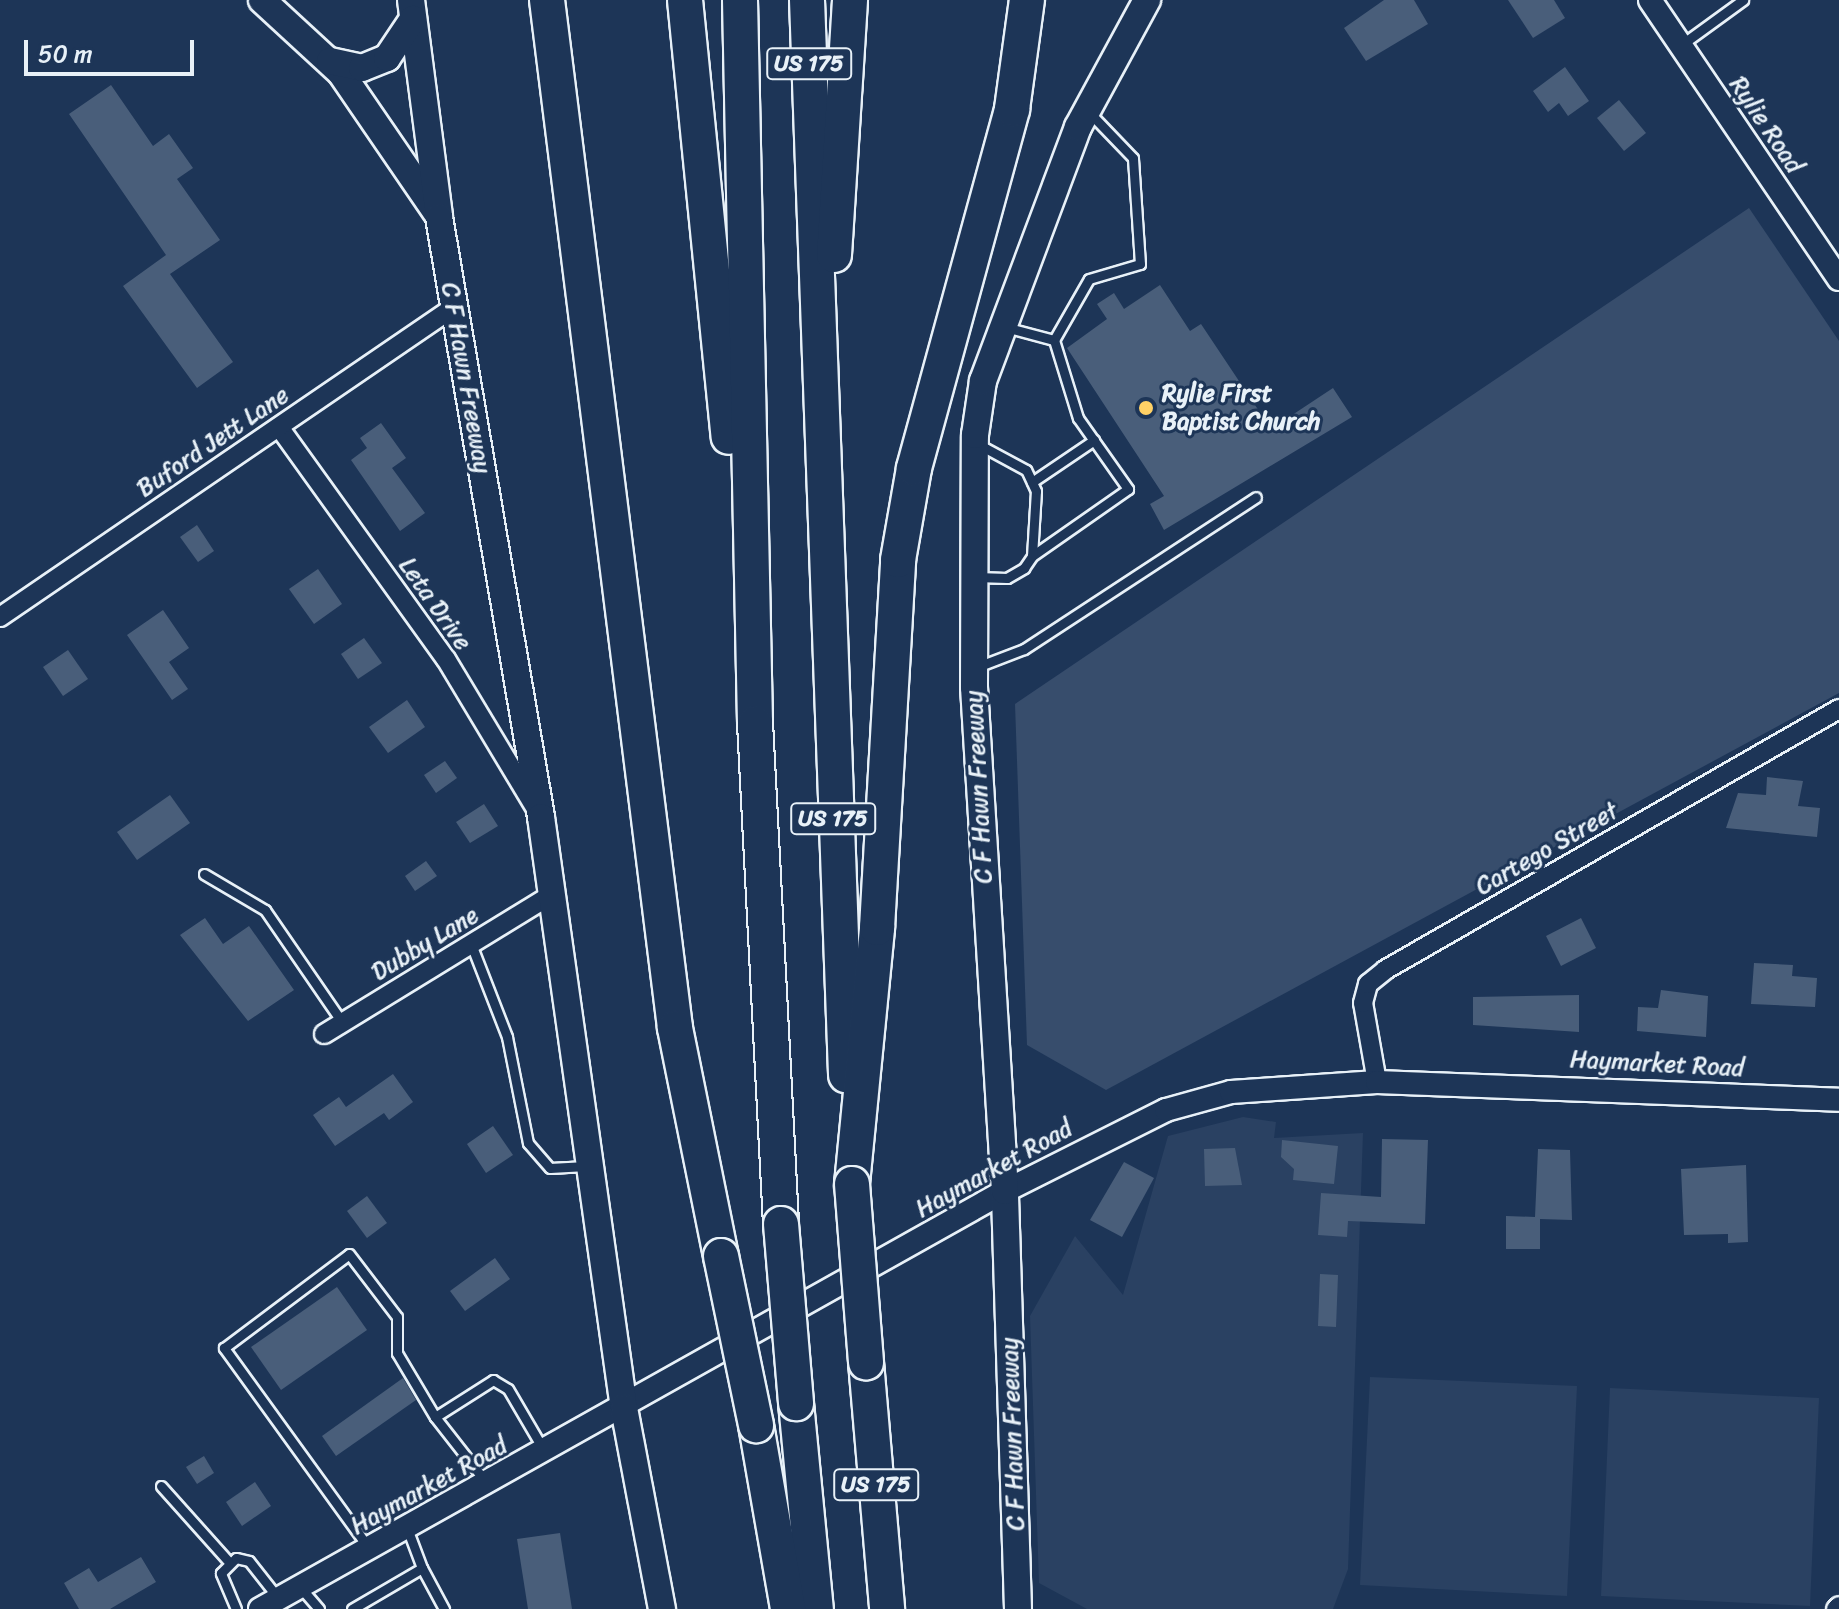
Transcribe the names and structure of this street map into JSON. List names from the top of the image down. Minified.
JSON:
{"streets":{"highway":["US 175"],"main road":["C F Hawn Freeway"],"street":["Rylie Road","Buford Jett Lane","Leta Drive","Cartego Street","Dubby Lane","Haymarket Road"]},"crossings":[["C F Hawn Freeway","Buford Jett Lane"],["C F Hawn Freeway","Leta Drive"],["C F Hawn Freeway","Dubby Lane"],["C F Hawn Freeway","Haymarket Road"],["Buford Jett Lane","Leta Drive"],["Cartego Street","Haymarket Road"]],"places":["Rylie First Baptist Church"],"scale_bar":"50 m"}
